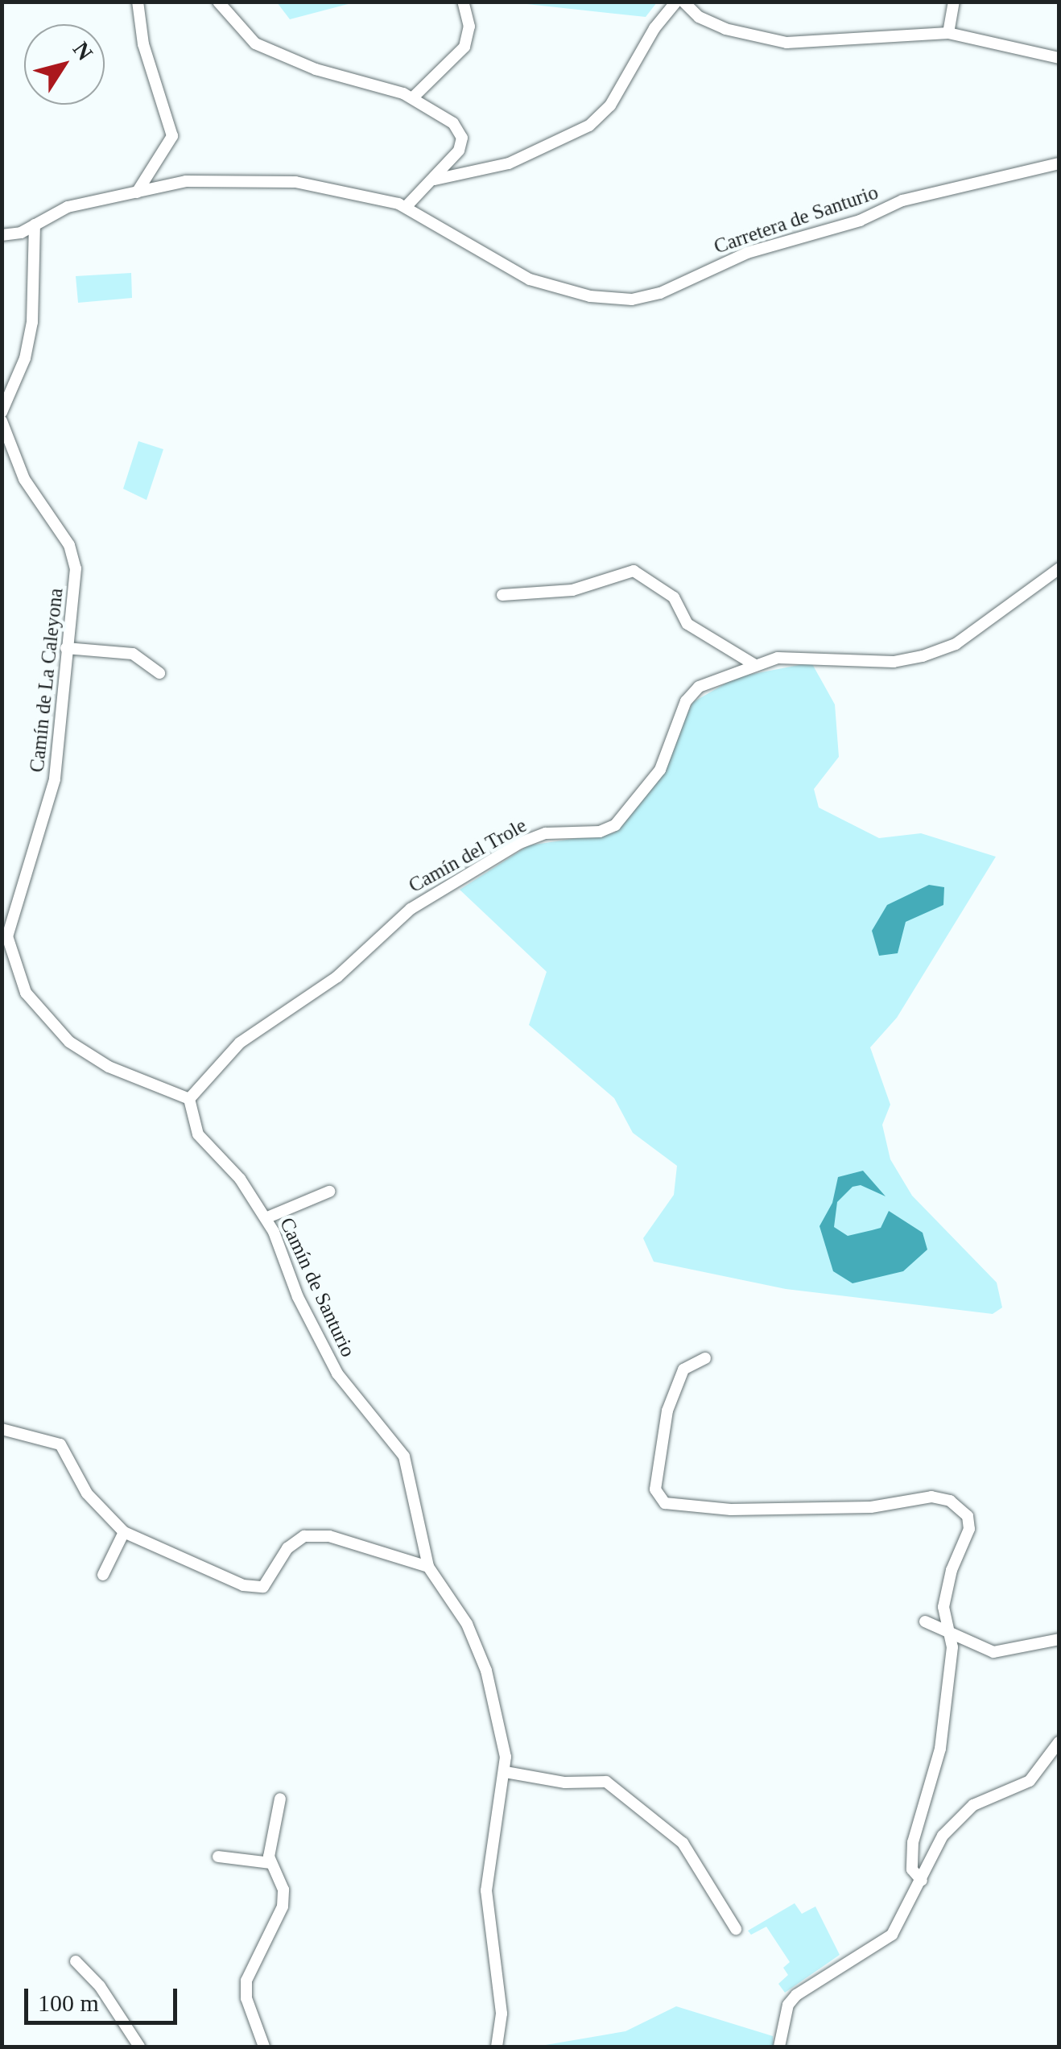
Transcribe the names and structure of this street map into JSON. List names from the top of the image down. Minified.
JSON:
{"streets":{"street":["Carretera de Santurio","Camín de La Caleyona","Camín del Trole","Camín de Santurio"]},"crossings":[["Camín de La Caleyona","Camín del Trole"],["Camín de La Caleyona","Camín de Santurio"],["Camín del Trole","Camín de Santurio"]],"scale_bar":"100 m","north":"top right"}
